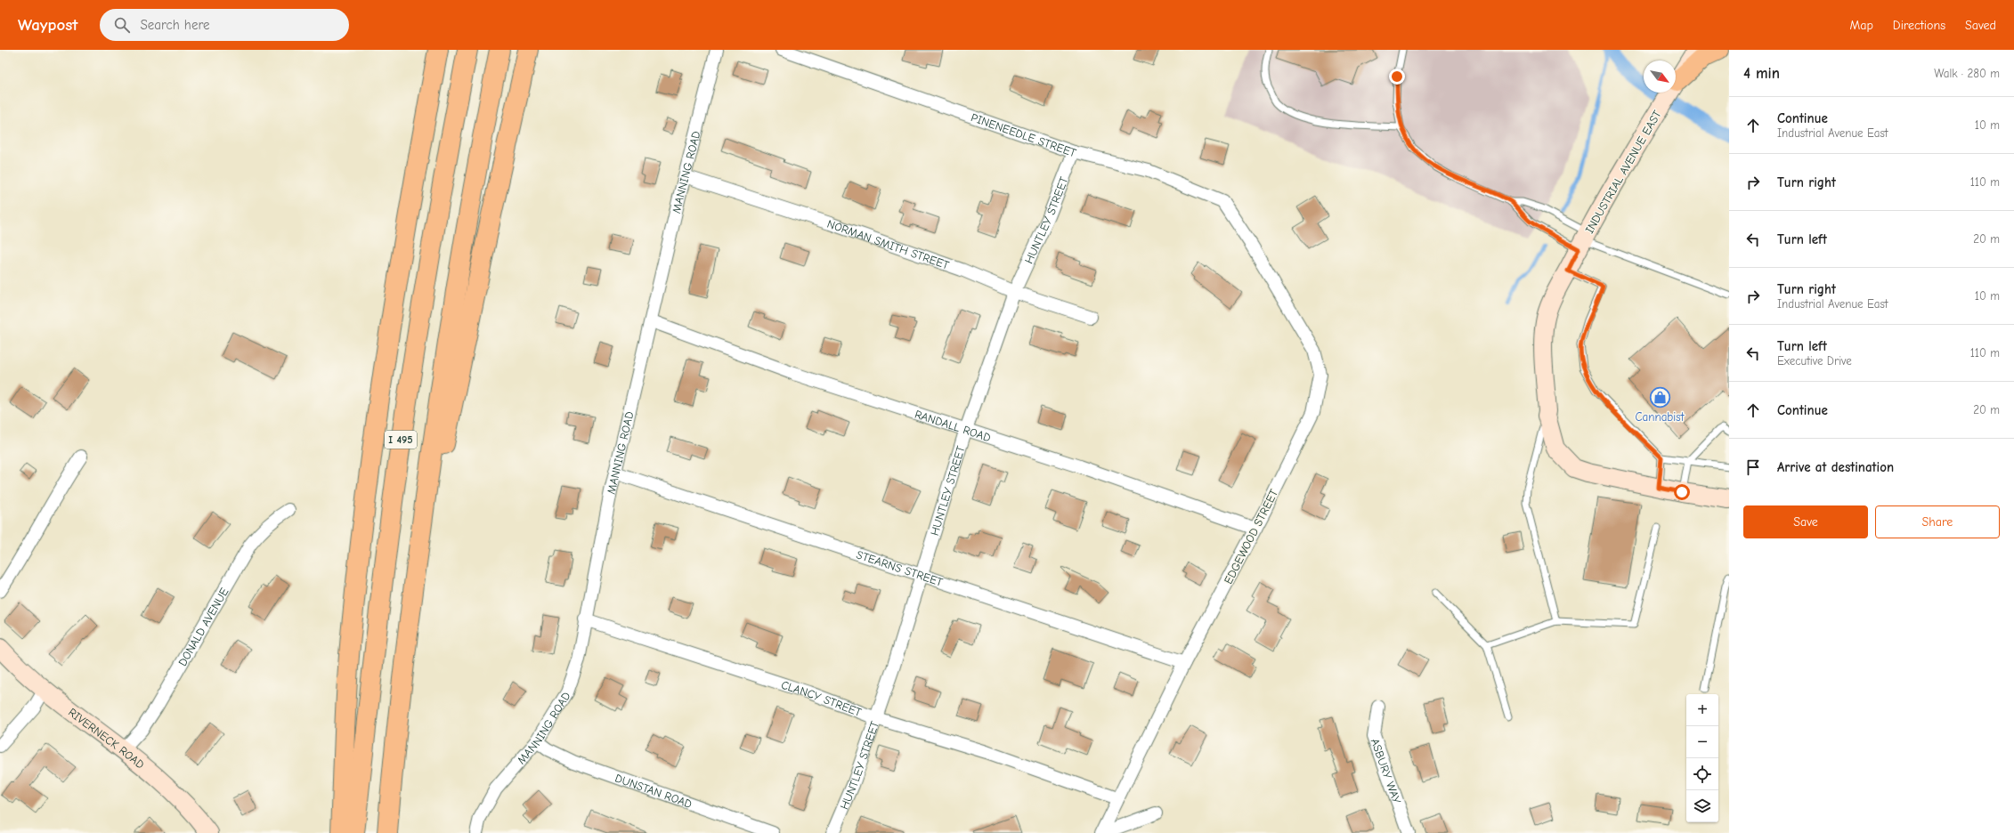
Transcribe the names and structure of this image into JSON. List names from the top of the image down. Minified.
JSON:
{"streets":{"highway":["I 495"],"street":["PINENEEDLE STREET","INDUSTRIAL AVENUE EAST","MANNING ROAD","HUNTLEY STREET","NORMAN SMITH STREET","RANDALL ROAD","EDGEWOOD STREET","STEARNS STREET","DONALD AVENUE","CLANCY STREET","RIVERNECK ROAD","ASBURY WAY","DUNSTAN ROAD"]},"crossings":[["PINENEEDLE STREET","HUNTLEY STREET"],["PINENEEDLE STREET","EDGEWOOD STREET"],["MANNING ROAD","NORMAN SMITH STREET"],["MANNING ROAD","RANDALL ROAD"],["MANNING ROAD","STEARNS STREET"],["MANNING ROAD","CLANCY STREET"],["MANNING ROAD","DUNSTAN ROAD"],["HUNTLEY STREET","NORMAN SMITH STREET"],["HUNTLEY STREET","RANDALL ROAD"],["HUNTLEY STREET","STEARNS STREET"],["HUNTLEY STREET","CLANCY STREET"],["RANDALL ROAD","EDGEWOOD STREET"],["EDGEWOOD STREET","STEARNS STREET"],["EDGEWOOD STREET","CLANCY STREET"],["DONALD AVENUE","RIVERNECK ROAD"]],"places":{"shop":["Cannabist"]},"north":"bottom right","page":{"header":"Waypost","search":"Search here","nav":["Map","Directions","Saved"],"heading":["4 min","Walk · 280 m"],"list":[["Continue","Industrial Avenue East","10 m"],["Turn right","110 m"],["Turn left","20 m"],["Turn right","Industrial Avenue East","10 m"],["Turn left","Executive Drive","110 m"],["Continue","20 m"],"Arrive at destination"],"buttons":["Save","Share"],"map_buttons":["+","−"]}}
